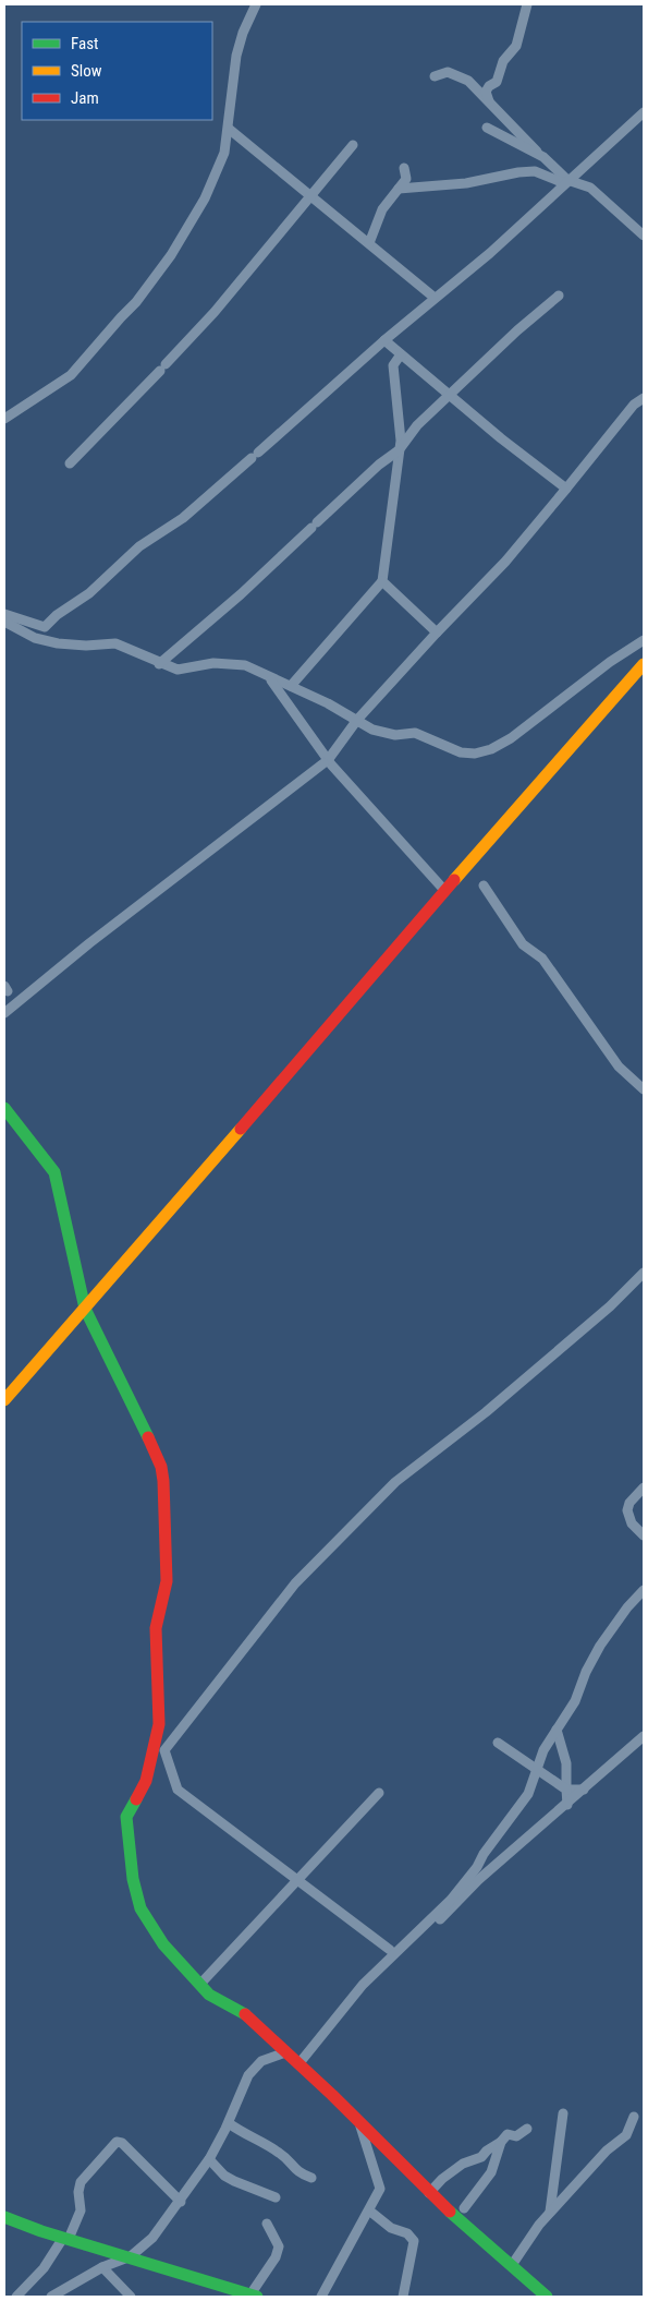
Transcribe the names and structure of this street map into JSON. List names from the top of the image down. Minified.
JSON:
{"legend":["Fast","Slow","Jam"]}
